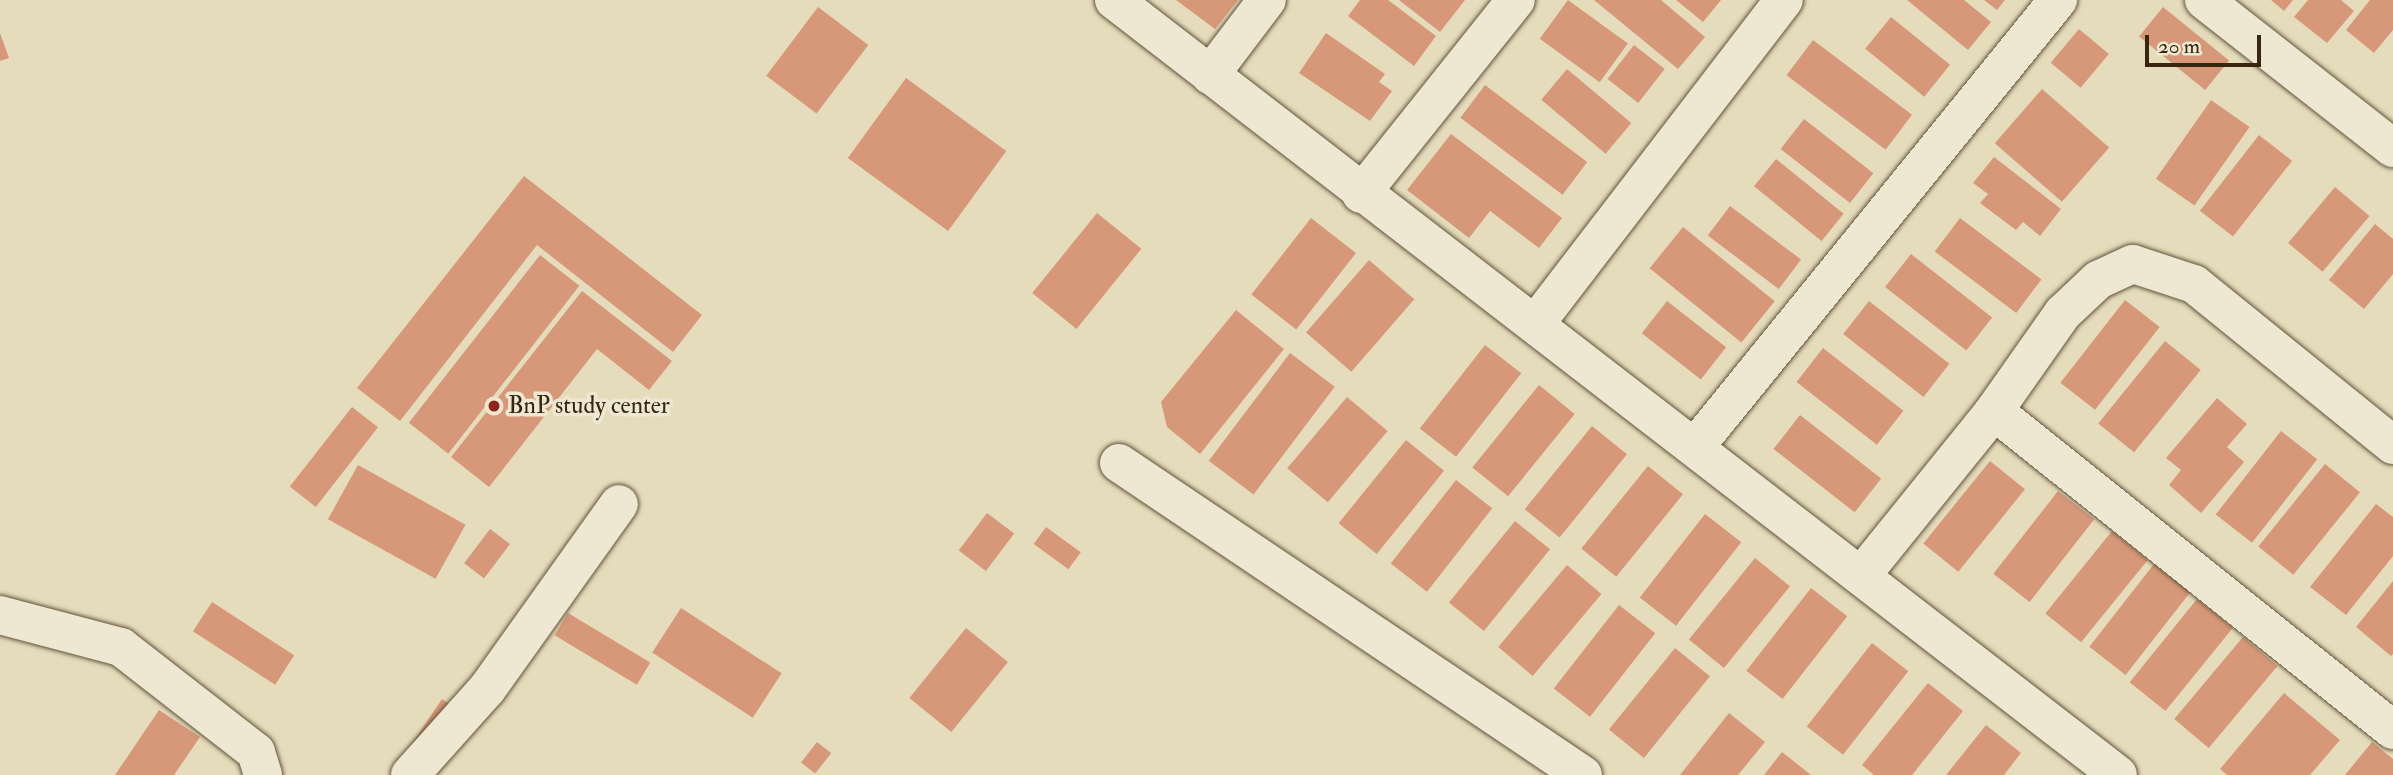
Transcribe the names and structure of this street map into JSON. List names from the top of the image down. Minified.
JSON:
{"places":["BnP study center"],"scale_bar":"20 m"}
